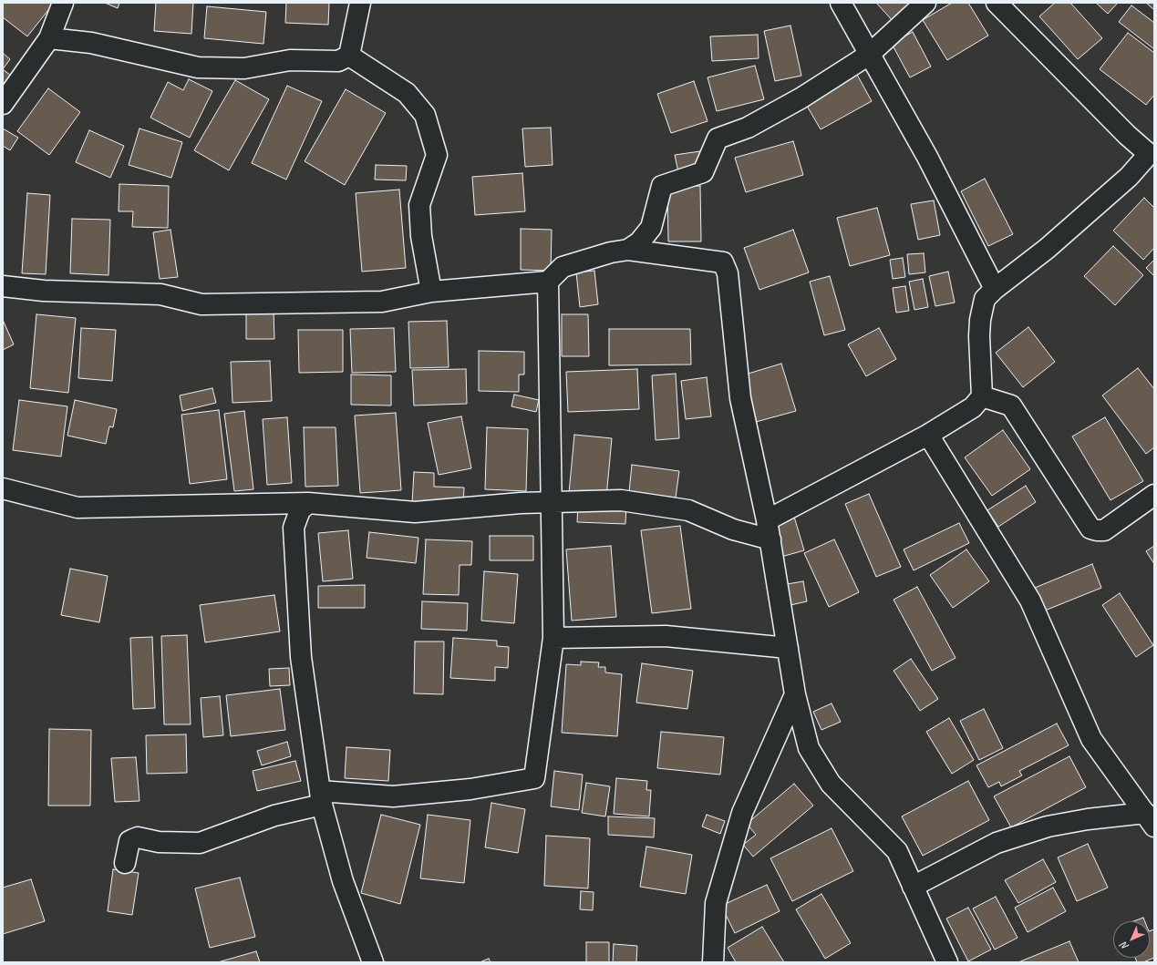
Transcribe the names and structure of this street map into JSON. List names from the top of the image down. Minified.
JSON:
{"north":"bottom left"}
